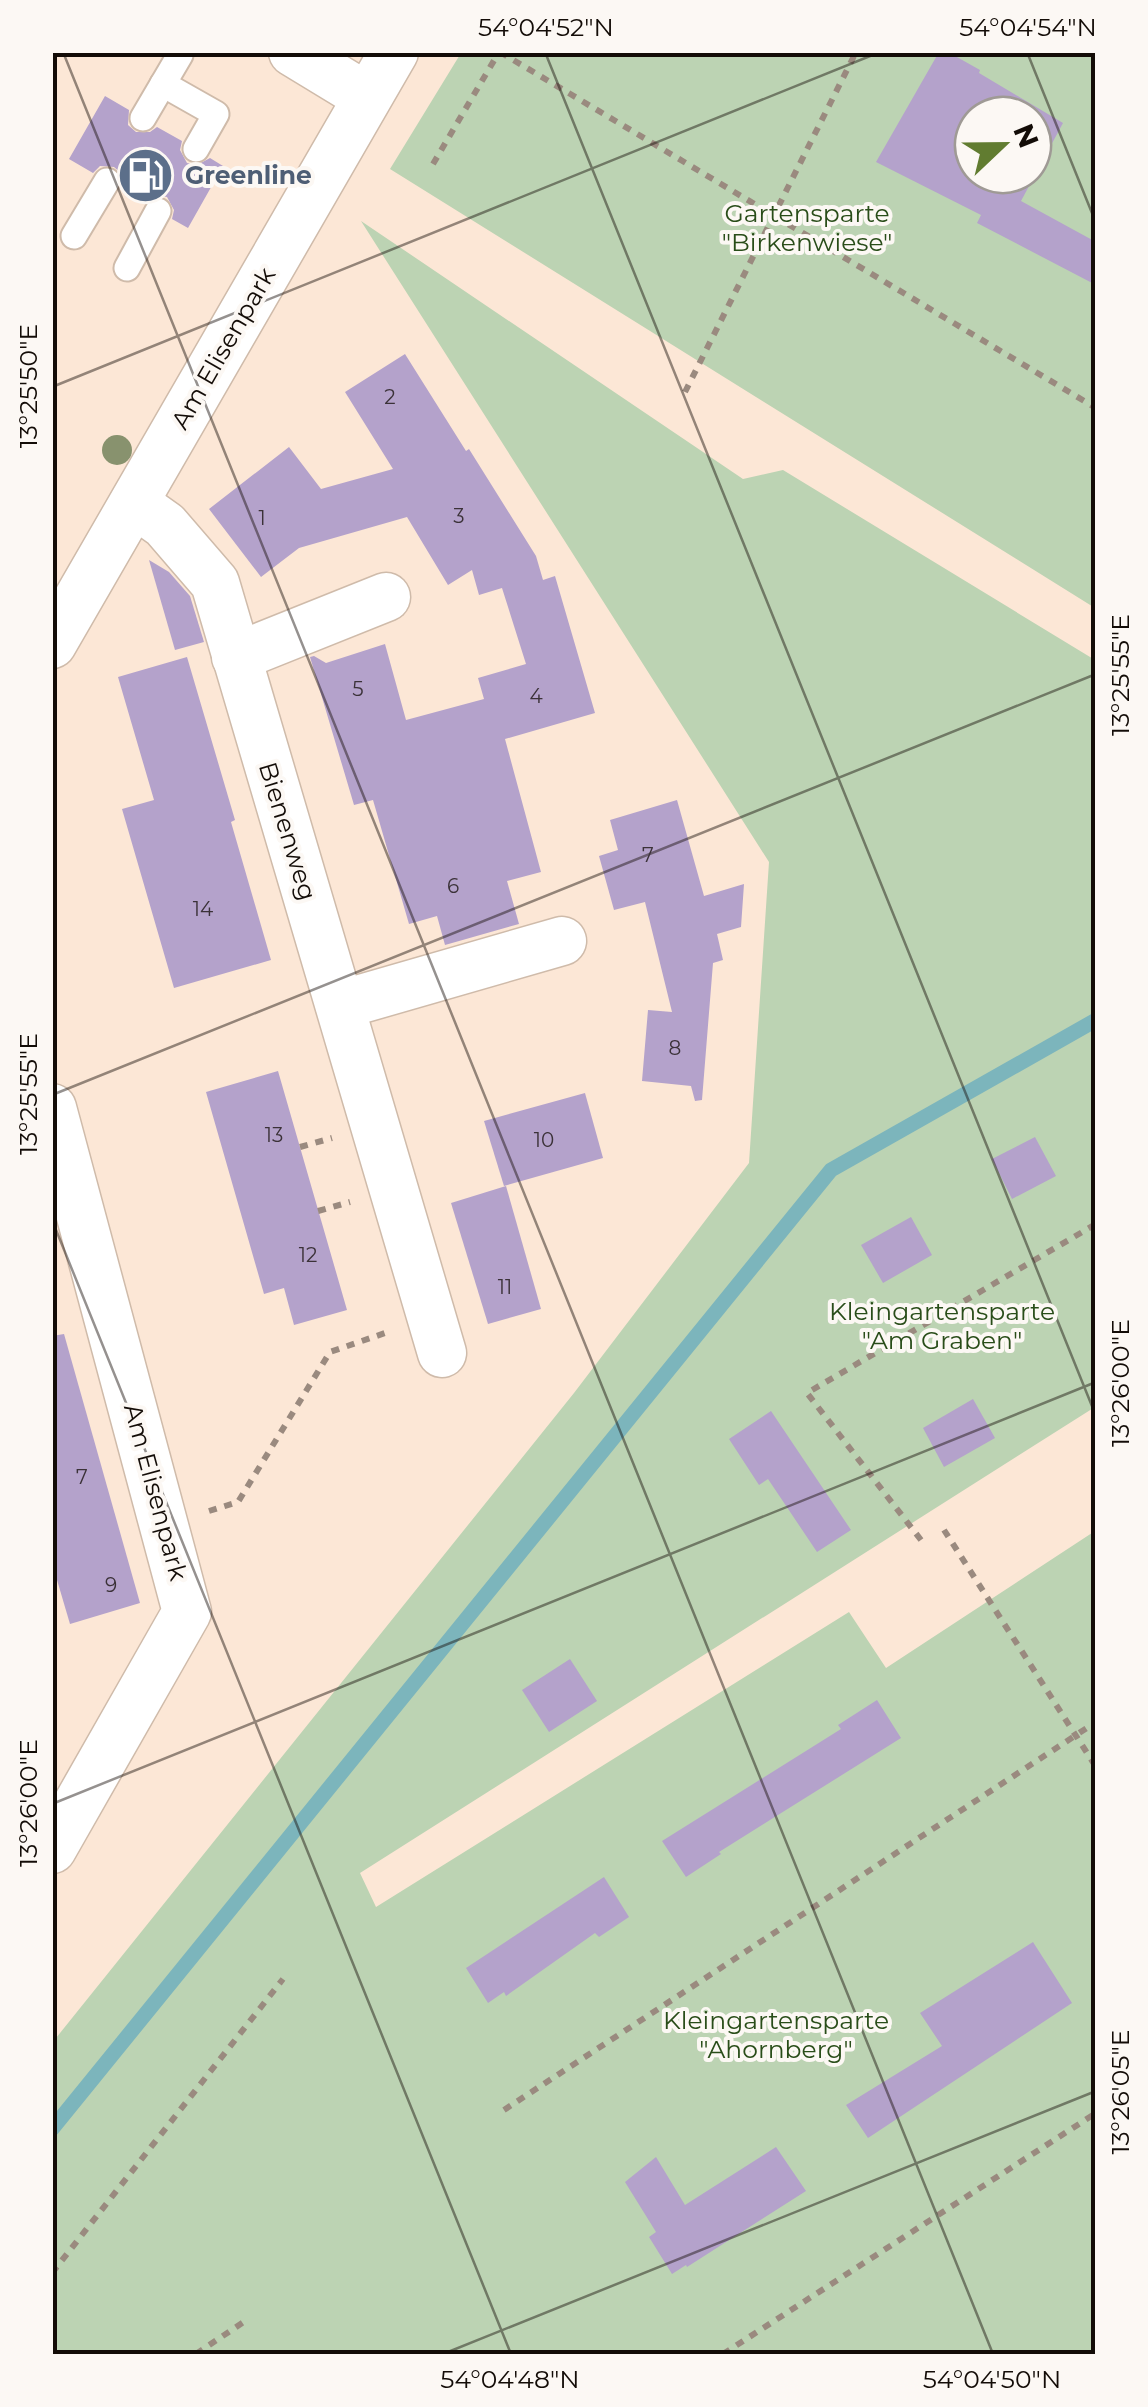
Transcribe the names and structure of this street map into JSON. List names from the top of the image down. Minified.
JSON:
{"streets":{"street":["Am Elisenpark","Bienenweg"]},"crossings":[["Am Elisenpark","Bienenweg"]],"parks":["Gartensparte \"Birkenwiese\"","Kleingartensparte \"Am Graben\"","Kleingartensparte \"Ahornberg\""],"places":{"fuel station":["Greenline"]},"house_numbers":["2","3","1","5","4","7","6","14","8","13","10","12","11","7","9"],"north":"right","coordinates":["54°04'52\"N","54°04'54\"N","13°25'50\"E","13°25'55\"E","13°26'00\"E","13°26'05\"E","54°04'48\"N","54°04'50\"N"]}
